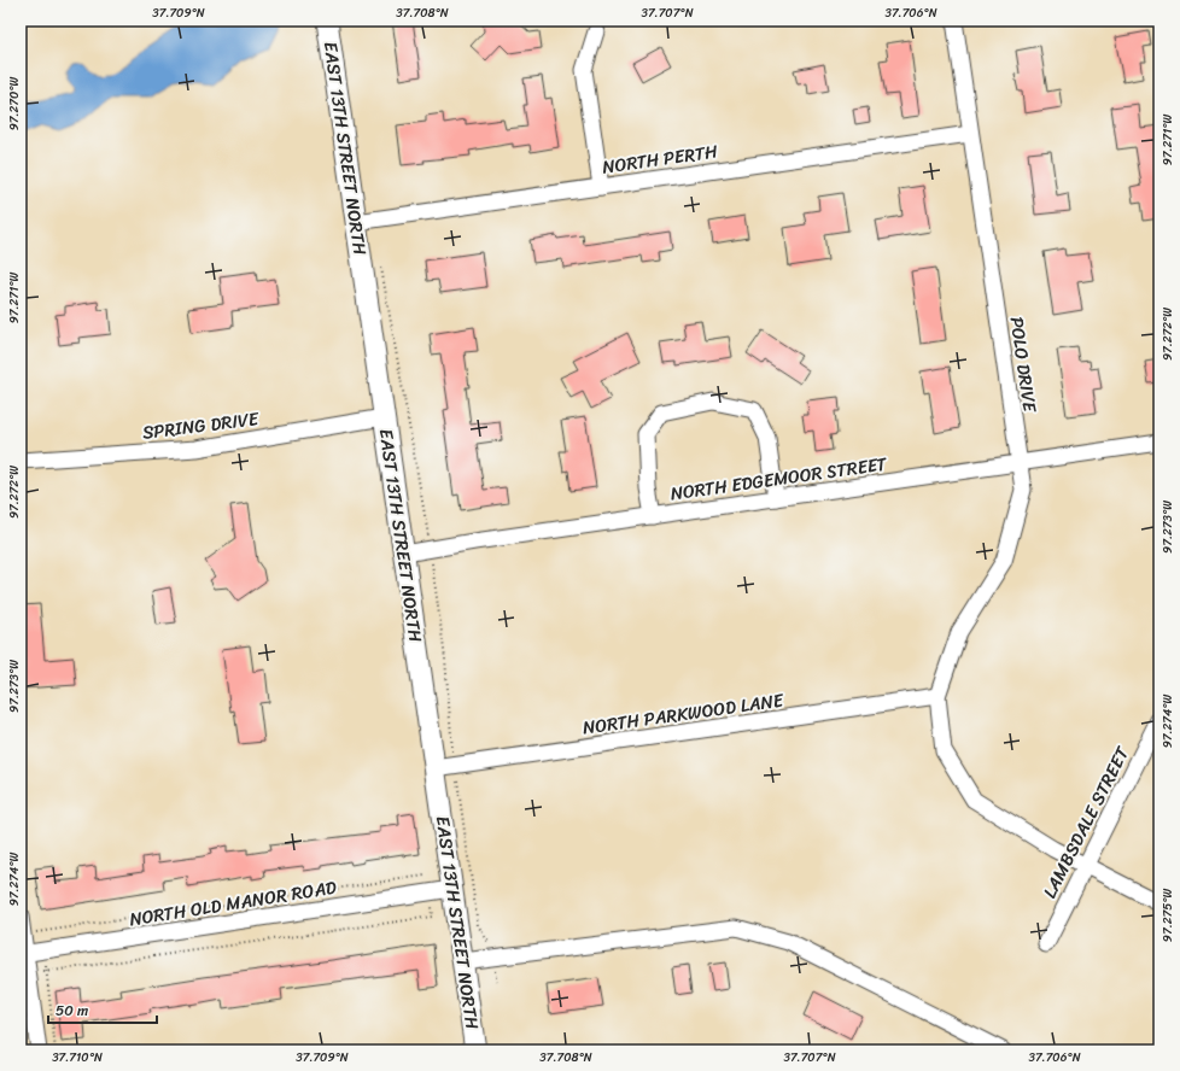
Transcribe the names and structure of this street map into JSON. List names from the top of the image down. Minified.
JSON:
{"streets":{"main road":["EAST 13TH STREET NORTH"],"street":["NORTH PERTH","POLO DRIVE","SPRING DRIVE","NORTH EDGEMOOR STREET","NORTH PARKWOOD LANE","LAMBSDALE STREET","NORTH OLD MANOR ROAD"]},"crossings":[["EAST 13TH STREET NORTH","NORTH PERTH"],["EAST 13TH STREET NORTH","SPRING DRIVE"],["EAST 13TH STREET NORTH","NORTH EDGEMOOR STREET"],["EAST 13TH STREET NORTH","NORTH PARKWOOD LANE"],["EAST 13TH STREET NORTH","NORTH OLD MANOR ROAD"],["NORTH PERTH","POLO DRIVE"],["POLO DRIVE","NORTH EDGEMOOR STREET"],["POLO DRIVE","NORTH PARKWOOD LANE"]],"scale_bar":"50 m","coordinates":["37.709°N","37.708°N","37.707°N","37.706°N","97.270°W","97.271°W","97.272°W","97.273°W","97.274°W","97.275°W","37.710°N"]}
